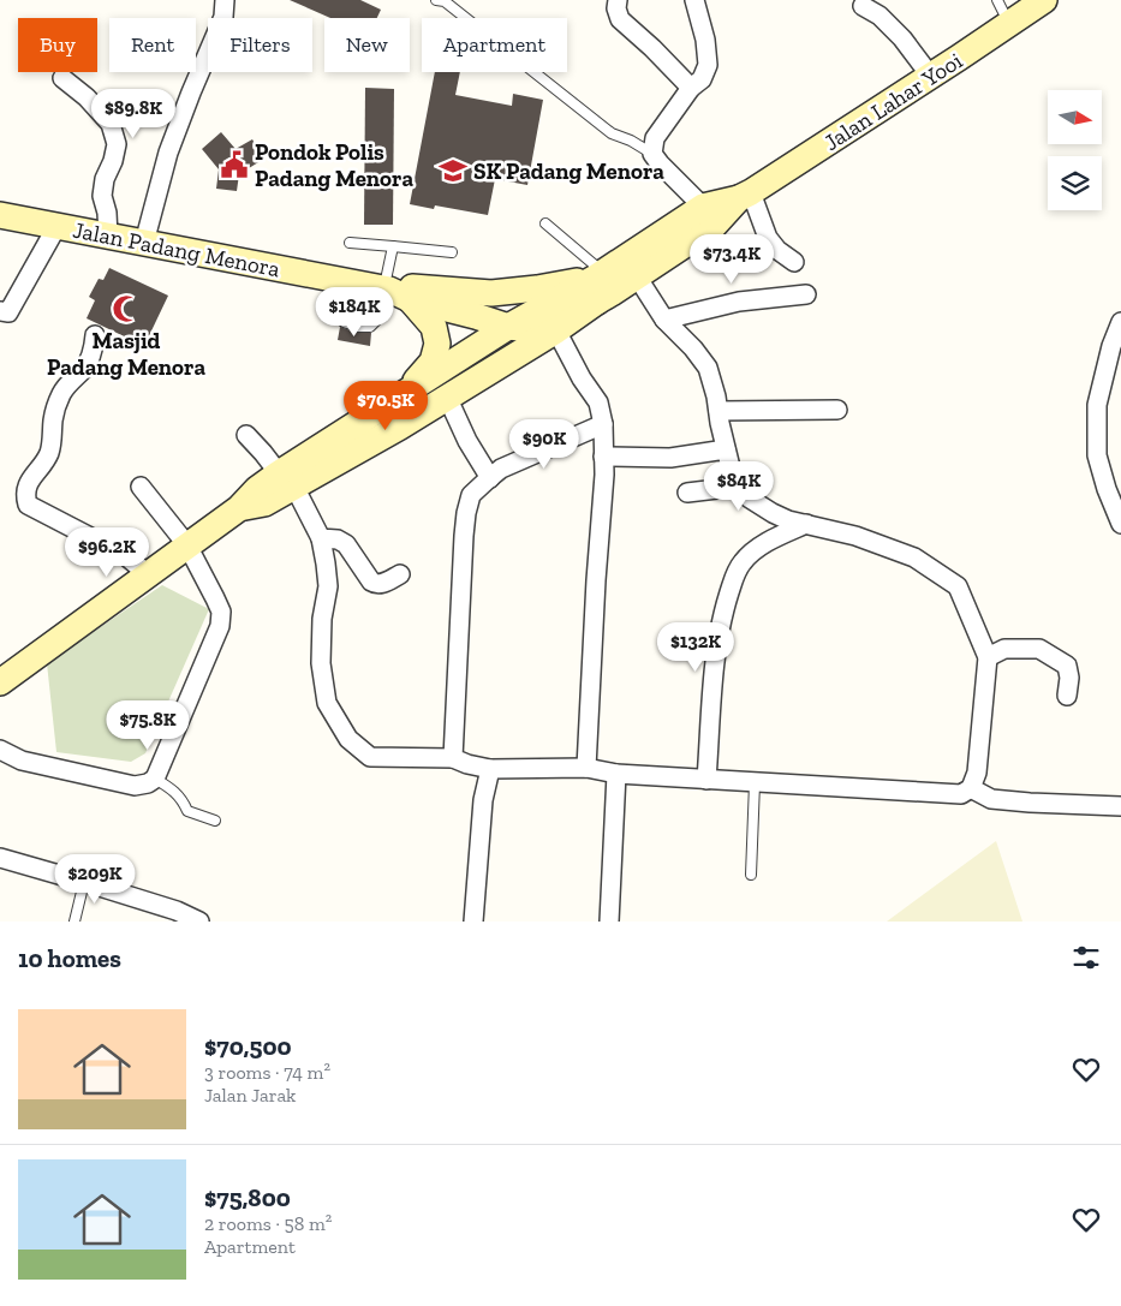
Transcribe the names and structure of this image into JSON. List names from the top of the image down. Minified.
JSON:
{"streets":{"main road":["Jalan Lahar Yooi","Jalan Padang Menora"]},"places":{"public building":["Pondok Polis Padang Menora"],"school or university":["SK Padang Menora"],"mosque":["Masjid Padang Menora"]},"north":"right","page":{"chip":["Buy","Rent","Filters","New","Apartment"],"price":["$89.8K","$73.4K","$184K","$70.5K","$90K","$84K","$96.2K","$132K","$75.8K","$209K"],"heading":"10 homes","list":[{"name":"$70,500","note":"3 rooms · 74 m² · Jalan Jarak"},{"name":"$75,800","note":"2 rooms · 58 m² · Apartment"}]}}
